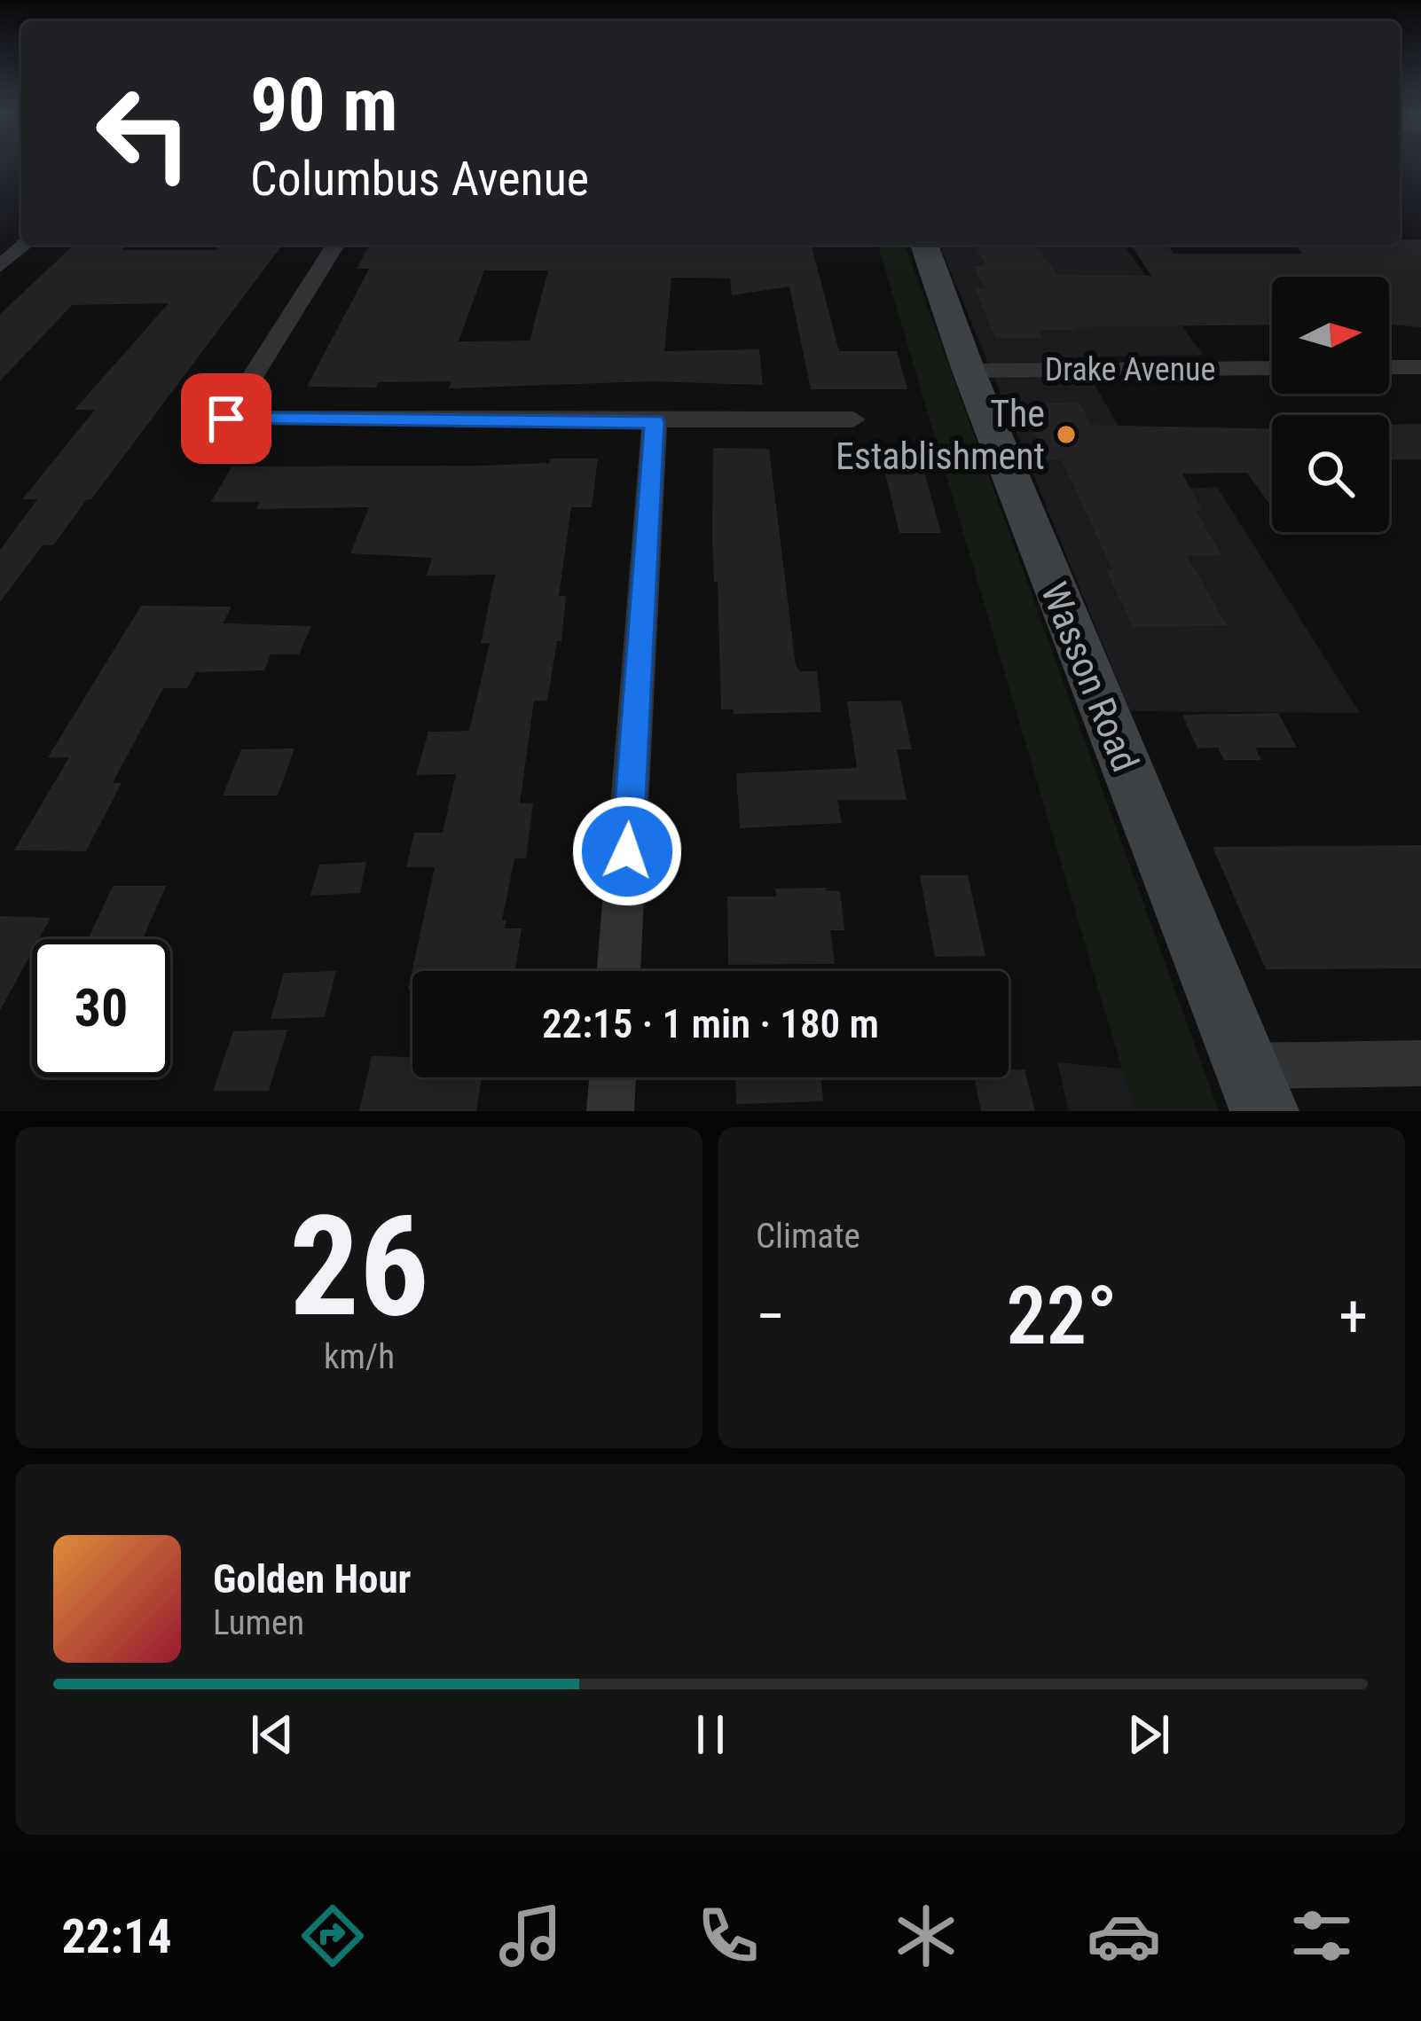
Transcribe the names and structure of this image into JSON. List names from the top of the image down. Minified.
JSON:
{"streets":{"street":["Drake Avenue","Wasson Road"]},"crossings":[["Drake Avenue","Wasson Road"]],"places":["The Establishment"],"north":"right","page":{"turn":["90 m","Columbus Avenue"],"limit":"30","trip":"22:15 · 1 min · 180 m","tile":[["26","km/h"],"Climate"],"heat":["−","22°","+"],"song":["Golden Hour","Lumen"],"tabs":"22:14"}}
